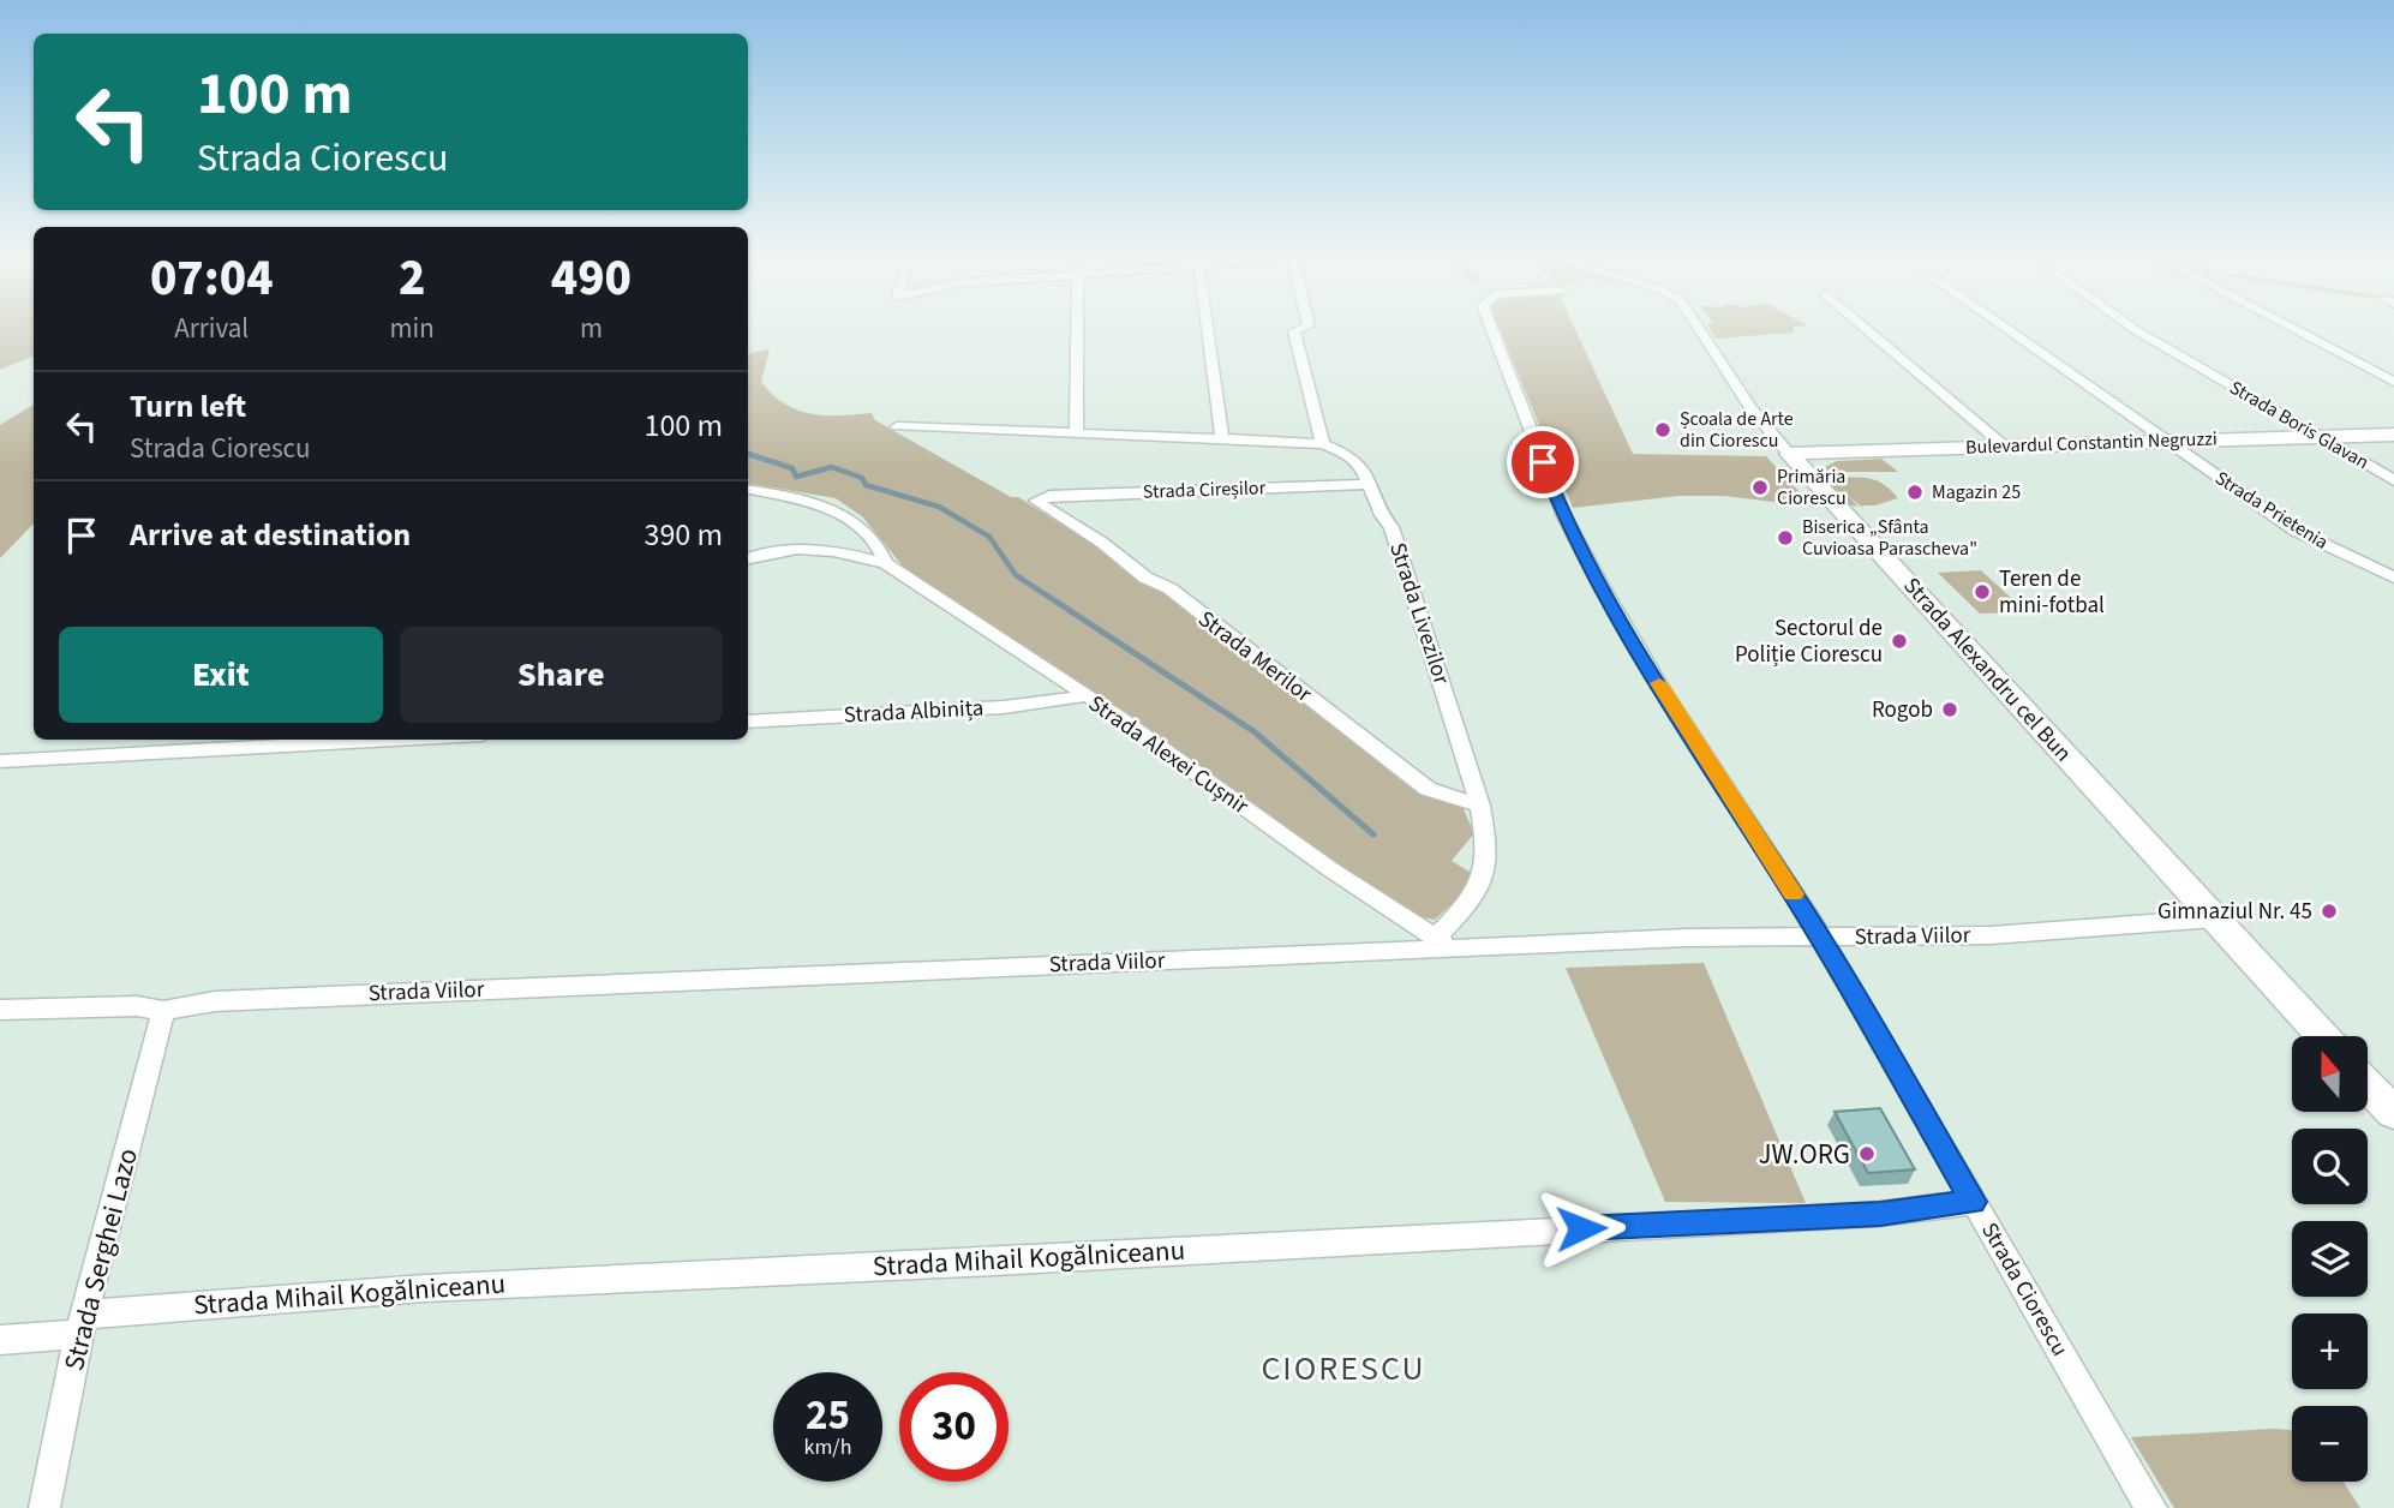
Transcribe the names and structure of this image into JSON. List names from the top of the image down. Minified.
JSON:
{"streets":{"street":["Strada Boris Glavan","Bulevardul Constantin Negruzzi","Strada Cireșilor","Strada Prietenia","Strada Livezilor","Strada Merilor","Strada Alexandru cel Bun","Strada Albinița","Strada Alexei Cușnir","Strada Viilor","Strada Mihail Kogălniceanu","Strada Serghei Lazo","Strada Ciorescu"]},"crossings":[["Strada Boris Glavan","Bulevardul Constantin Negruzzi"],["Bulevardul Constantin Negruzzi","Strada Prietenia"],["Bulevardul Constantin Negruzzi","Strada Alexandru cel Bun"],["Strada Cireșilor","Strada Livezilor"],["Strada Cireșilor","Strada Merilor"],["Strada Livezilor","Strada Merilor"],["Strada Livezilor","Strada Alexei Cușnir"],["Strada Livezilor","Strada Viilor"],["Strada Alexandru cel Bun","Strada Viilor"],["Strada Albinița","Strada Alexei Cușnir"],["Strada Alexei Cușnir","Strada Viilor"],["Strada Viilor","Strada Serghei Lazo"],["Strada Viilor","Strada Ciorescu"],["Strada Mihail Kogălniceanu","Strada Serghei Lazo"],["Strada Mihail Kogălniceanu","Strada Ciorescu"]],"districts":["CIORESCU"],"places":["Școala de Arte din Ciorescu","Primăria Ciorescu","Magazin 25","Biserica „Sfânta Cuvioasa Parascheva\"","Teren de mini-fotbal","Sectorul de Poliție Ciorescu","Rogob","Gimnaziul Nr. 45","JW.ORG"],"north":"top","page":{"turn":["100 m","Strada Ciorescu"],"eta":["07:04","Arrival","2","min","490","m"],"list":[{"name":"Turn left","note":"Strada Ciorescu","value":"100 m"},{"name":"Arrive at destination","value":"390 m"}],"buttons":["Exit","Share"],"map_buttons":["+","−"],"speed":"25 km/h","limit":"30"}}
